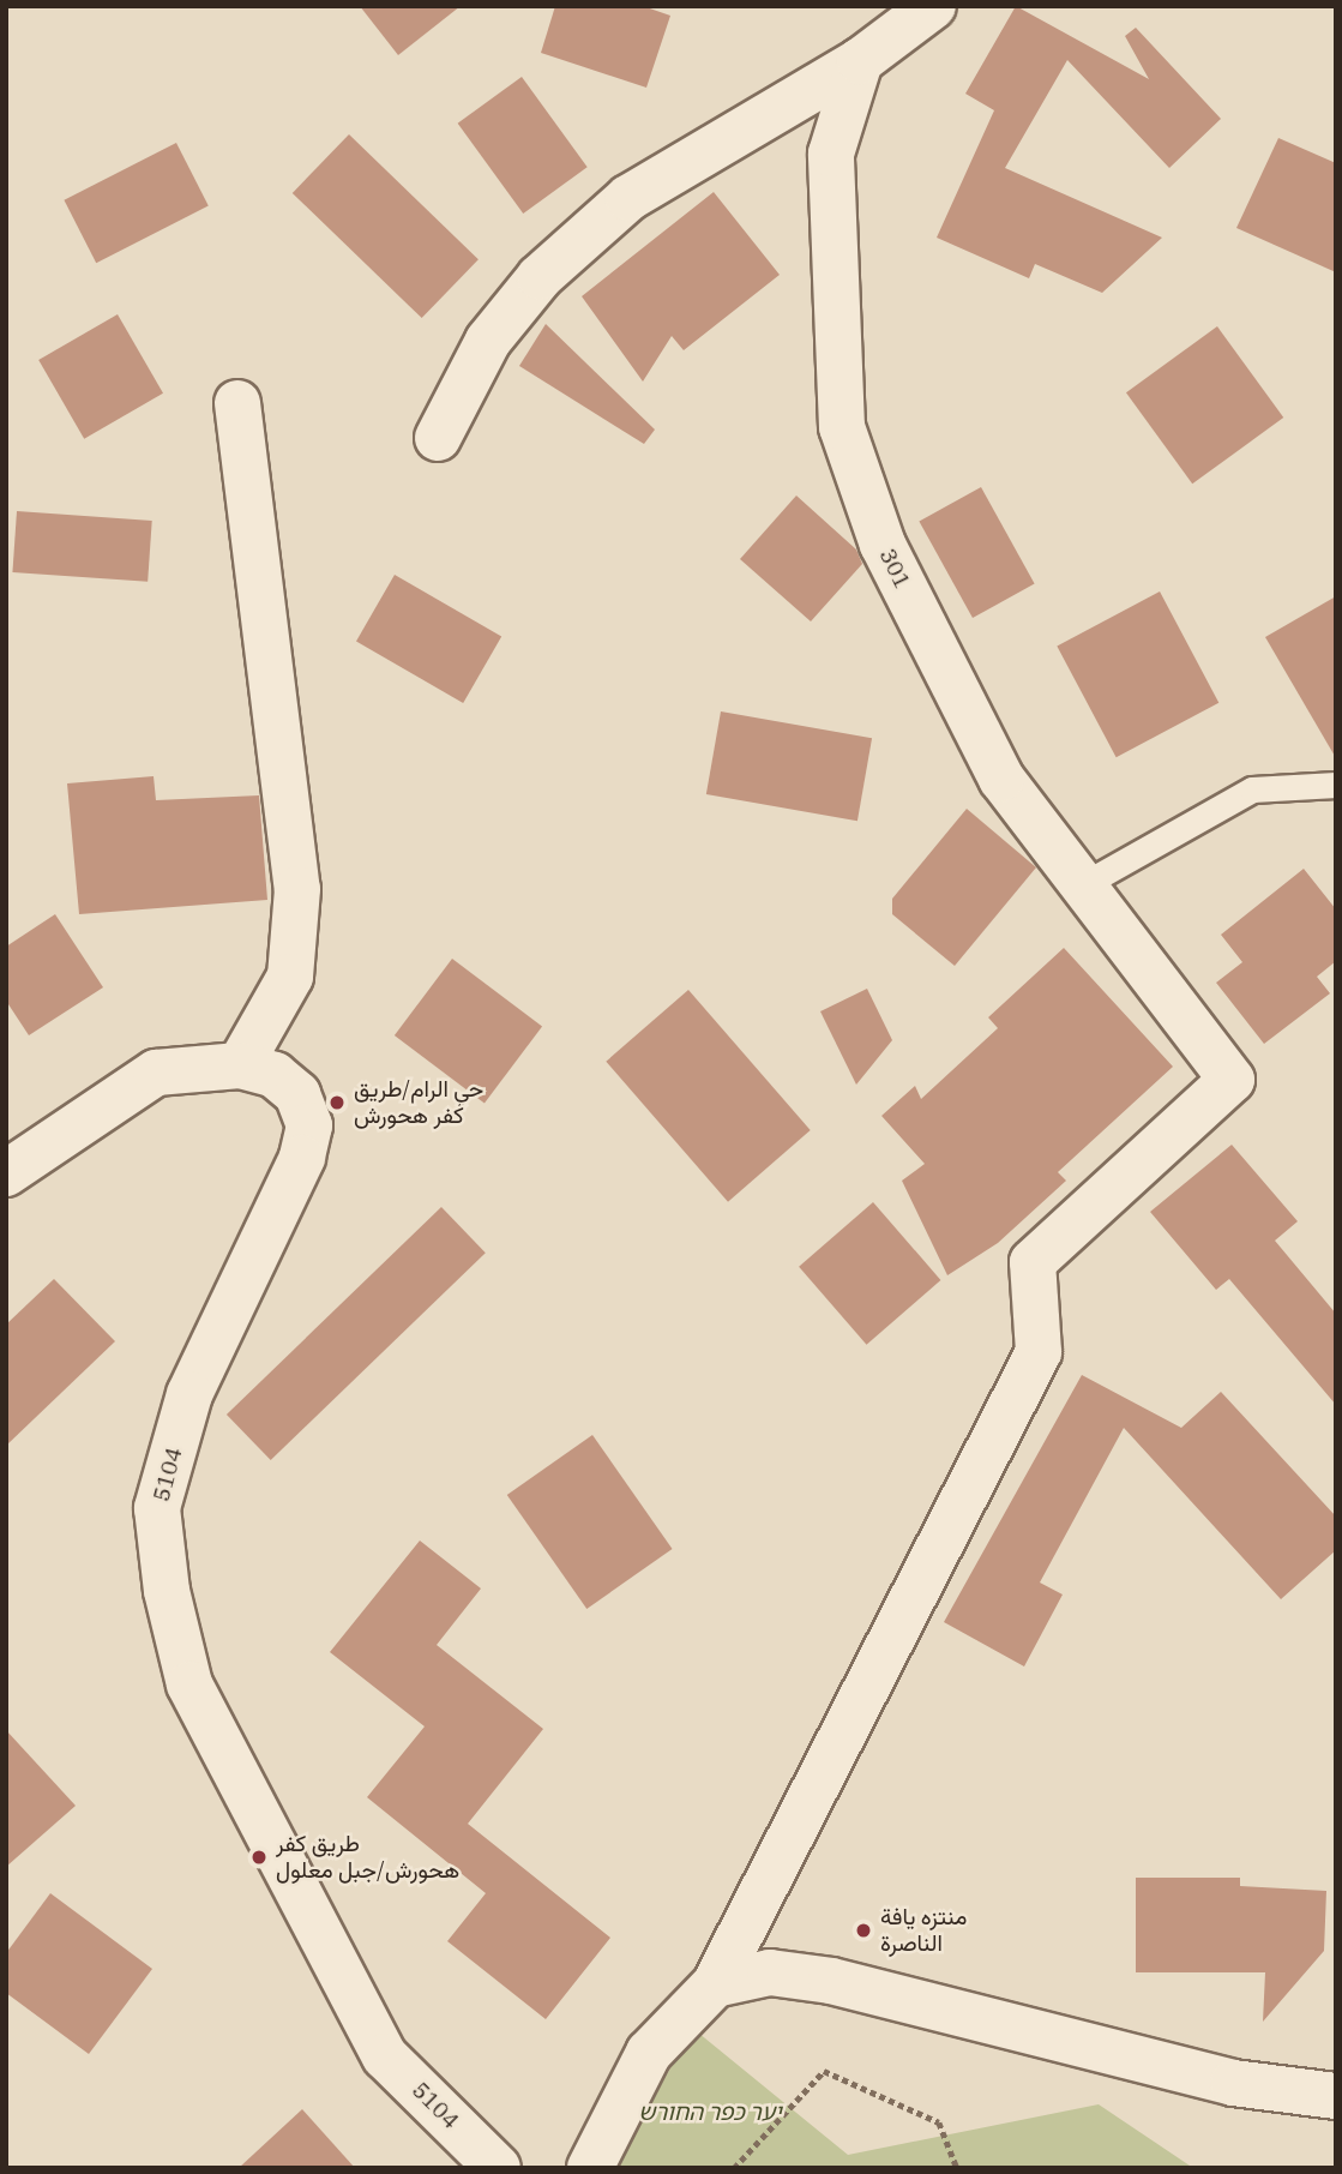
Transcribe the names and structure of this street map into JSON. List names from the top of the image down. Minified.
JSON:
{"streets":{"street":["301","5104"]},"parks":["יער כפר החורש"],"places":["حي الرام/طريق كفر هحورش","طريق كفر هحورش/جبل معلول","منتزه يافة الناصرة"]}
